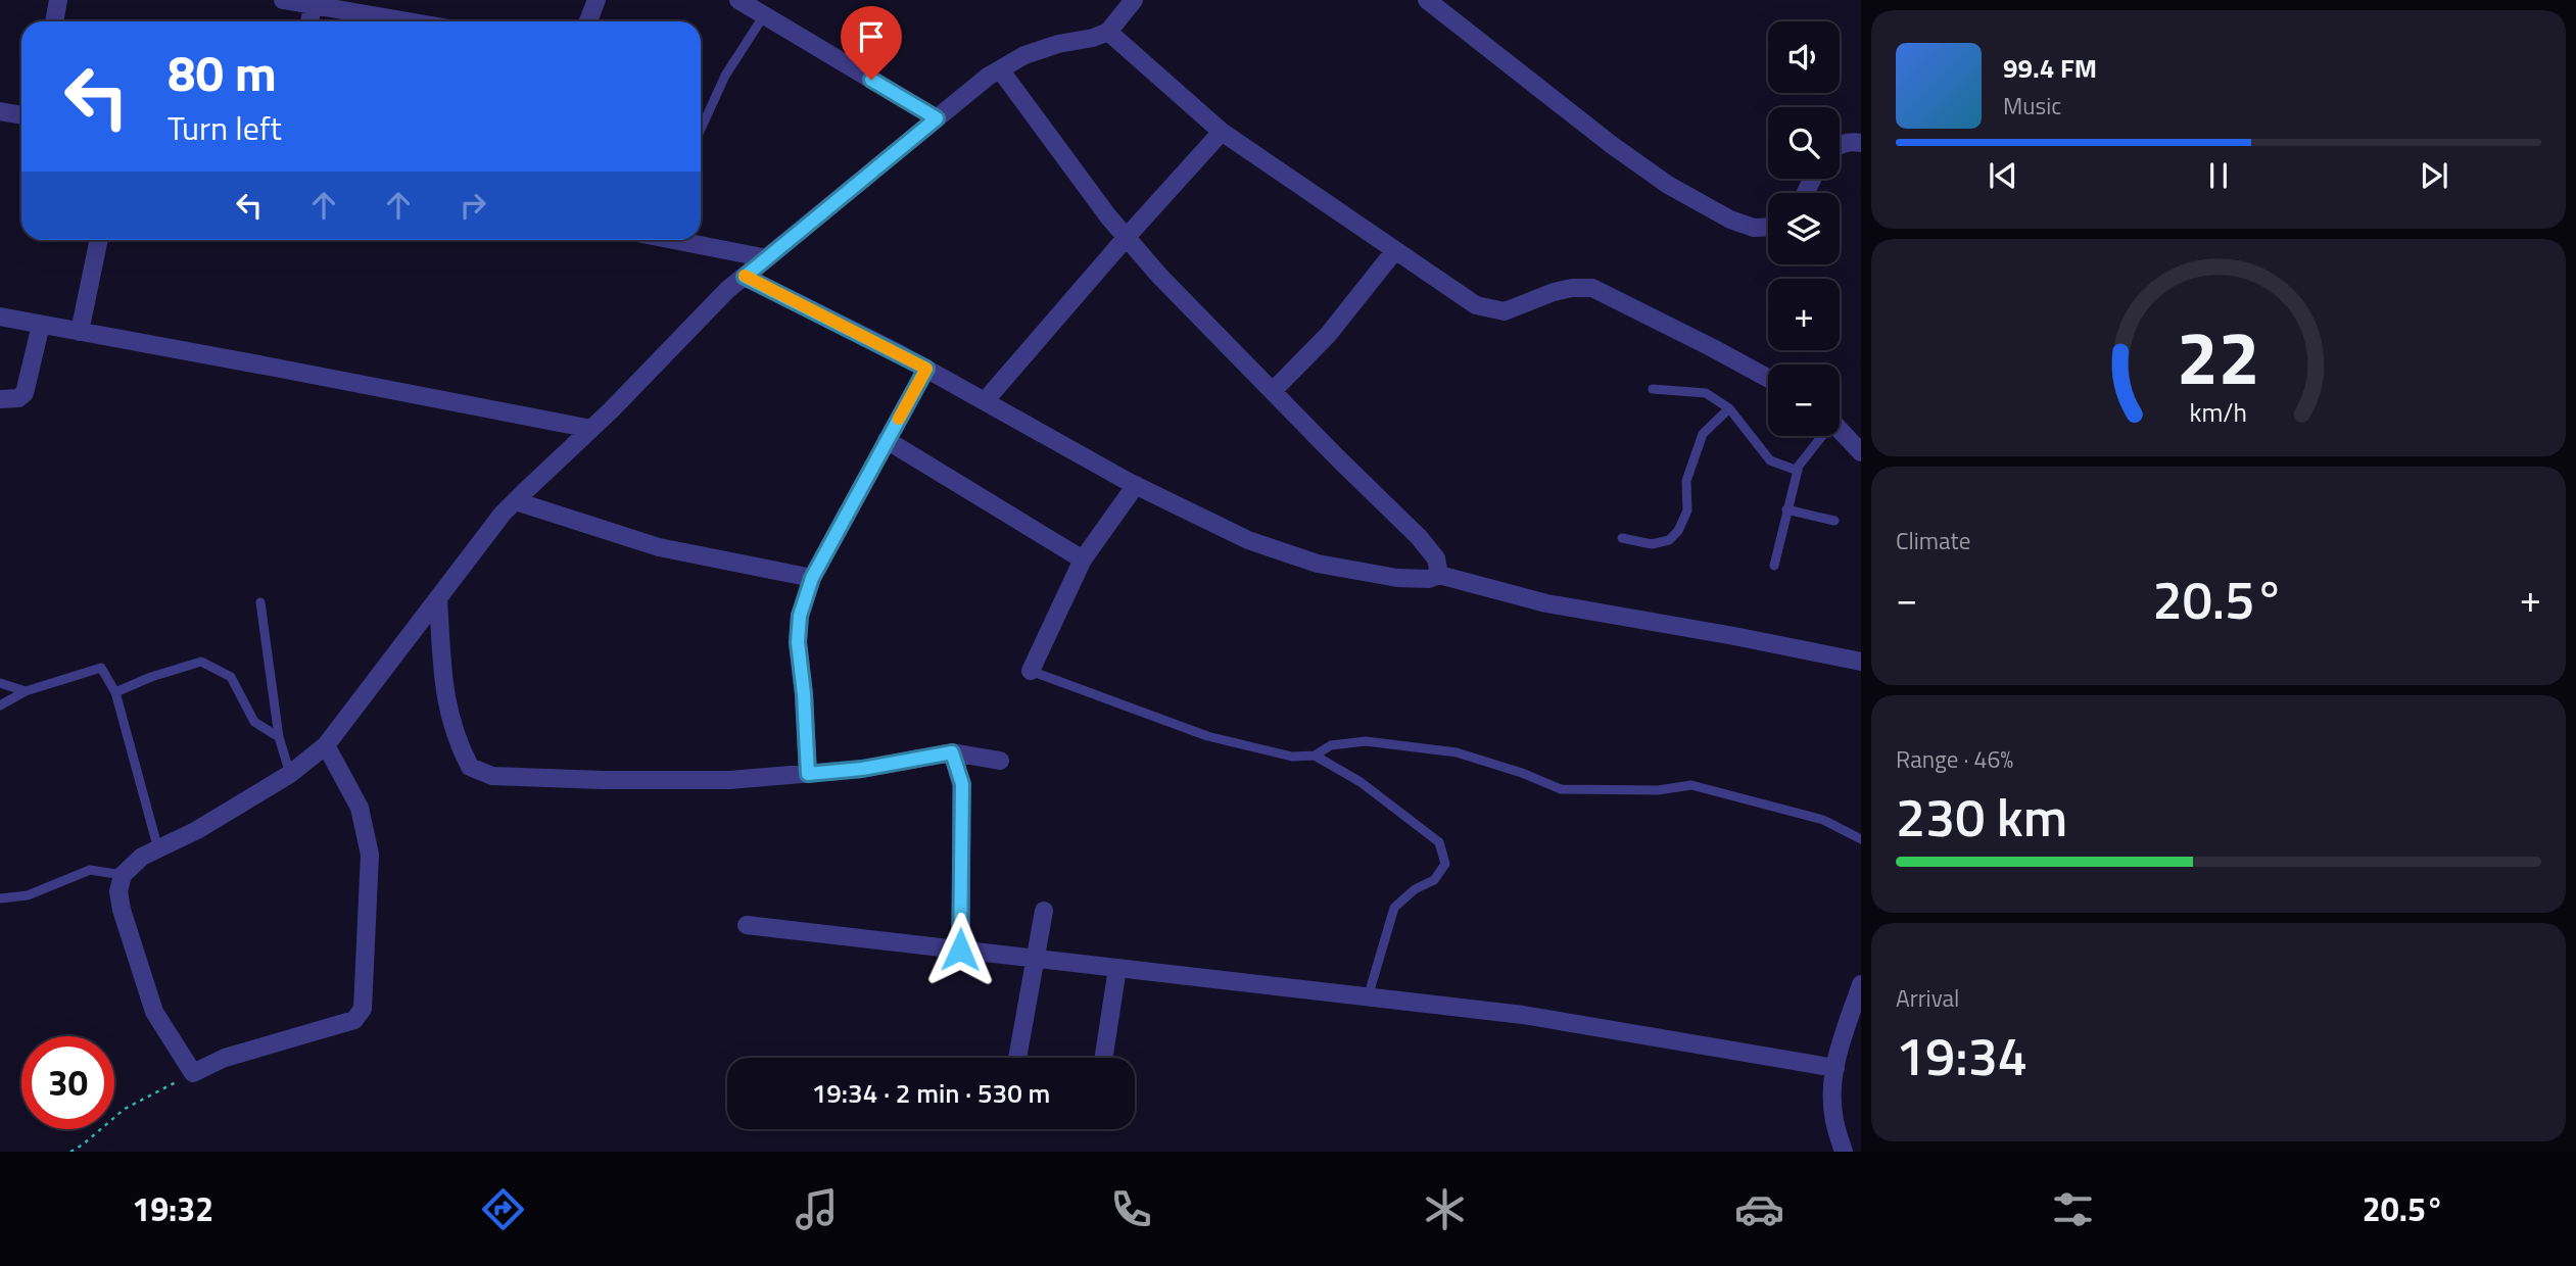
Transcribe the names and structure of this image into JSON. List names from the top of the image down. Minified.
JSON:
{"page":{"map_buttons":["+","−"],"turn":["80 m","Turn left"],"song":["99.4 FM","Music"],"tile":["Climate",["Range · 46%","230 km"],["Arrival","19:34"]],"heat":["−","20.5°","+"],"limit":"30","trip":"19:34 · 2 min · 530 m","tabs":["19:32","20.5°"],"gauge":["22","km/h"]}}
